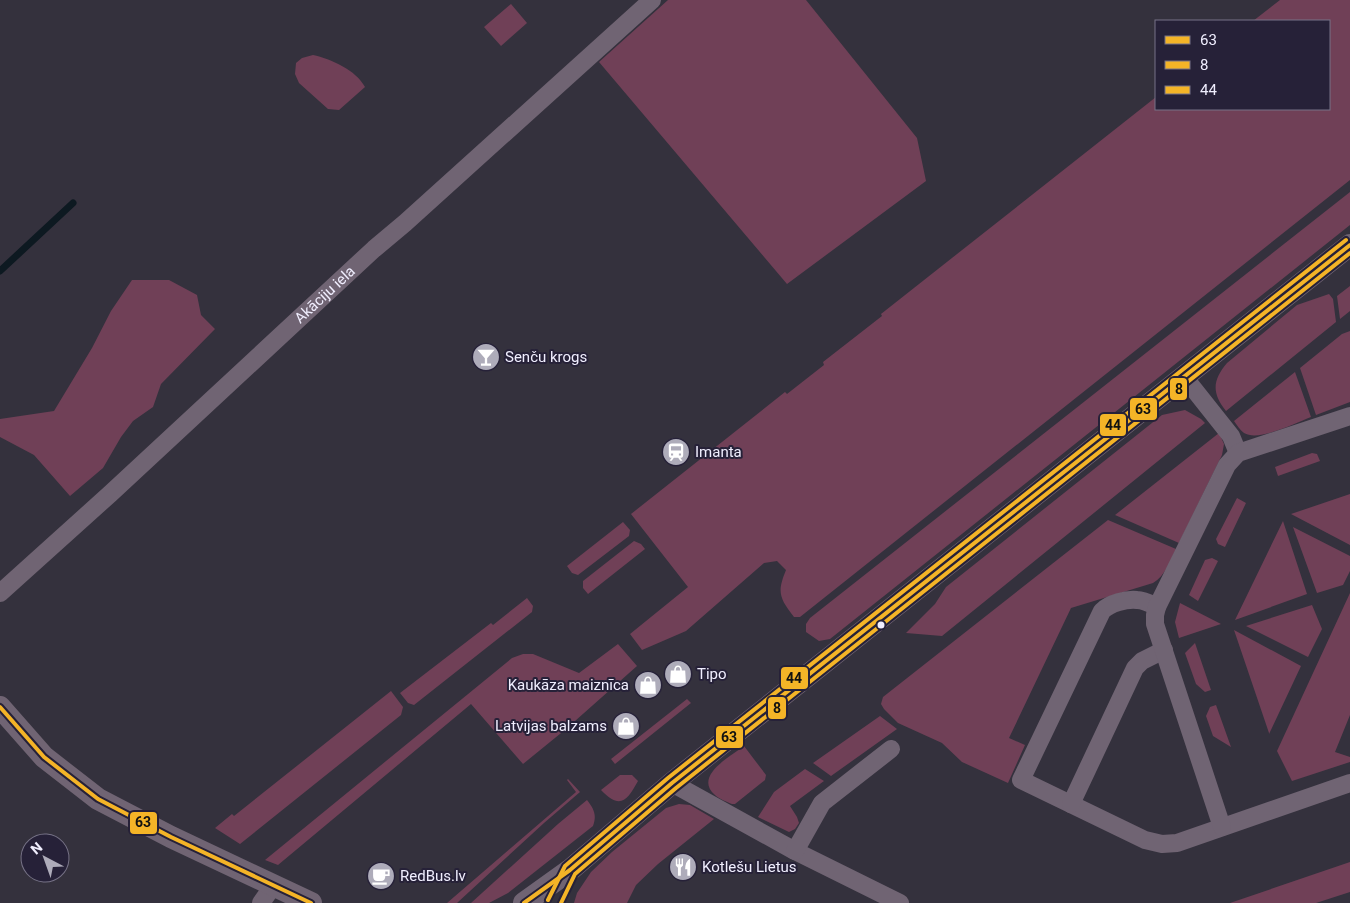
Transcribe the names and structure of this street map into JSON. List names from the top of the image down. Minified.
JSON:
{"streets":{"street":["Akāciju iela"]},"places":{"bar":["Senču krogs"],"station":["Imanta"],"shop":["Tipo","Kaukāza maiznīca","Latvijas balzams"],"restaurant":["Kotlešu Lietus"],"cafe":["RedBus.lv"]},"lines":["transit line 44","transit line 63","transit line 8"],"legend":["63","8","44"],"north":"top left"}
